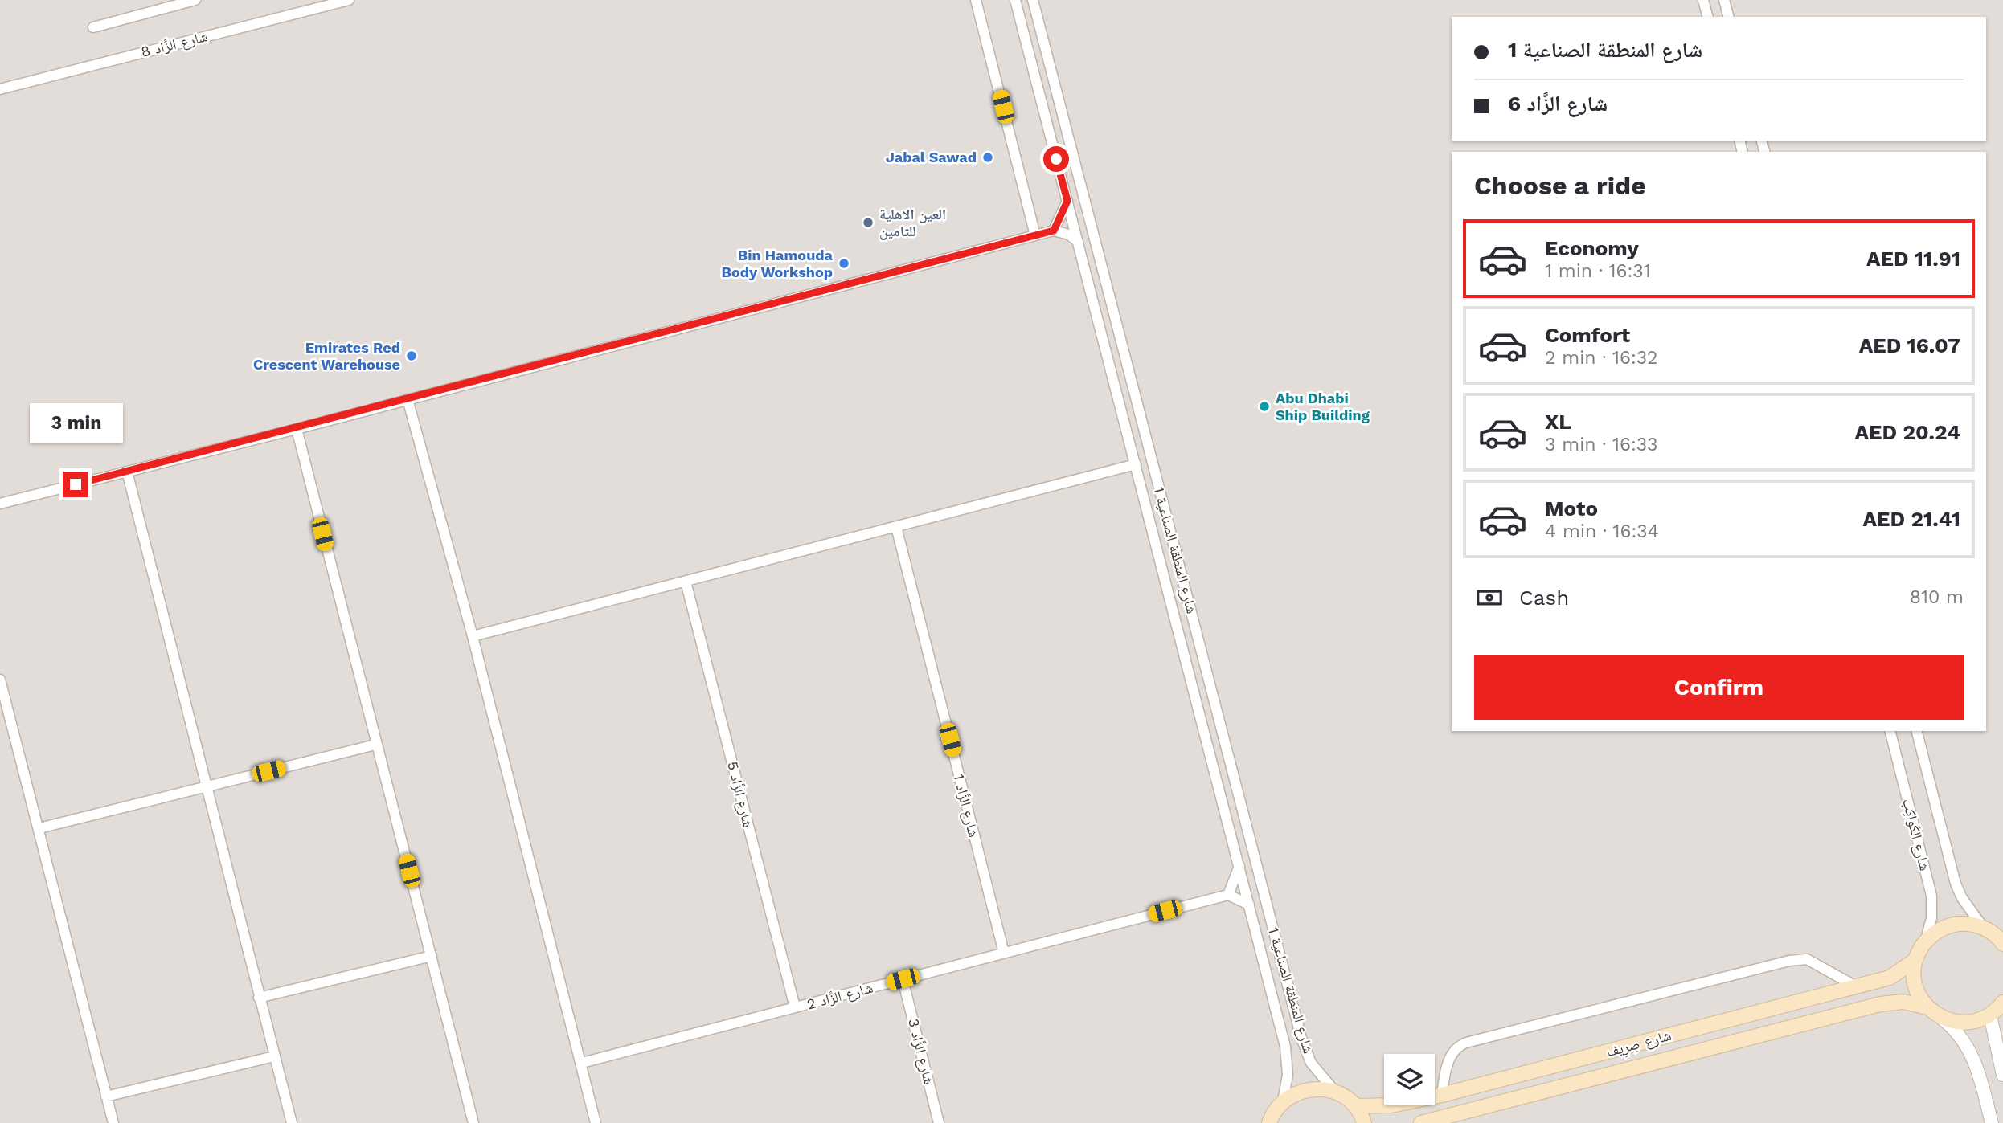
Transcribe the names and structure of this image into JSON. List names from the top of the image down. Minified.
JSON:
{"streets":{"main road":["شارع صِرِيف"],"street":["شارع الزَّاد 8","شارع المنطقة الصناعية 1","شارع الزَّاد 5","شارع الزَّاد 1","شارع الكَواكِب","شارع الزَّاد 2","شارع الزَّاد 3"]},"crossings":[["شارع الزَّاد 5","شارع الزَّاد 2"],["شارع الزَّاد 1","شارع الزَّاد 2"],["شارع الزَّاد 2","شارع الزَّاد 3"]],"places":["Jabal Sawad","العين الاهلية للتامين","Bin Hamouda Body Workshop","Emirates Red Crescent Warehouse","Abu Dhabi Ship Building"],"page":{"banner":["شارع المنطقة الصناعية 1","شارع الزَّاد 6"],"heading":"Choose a ride","list":[{"name":"Economy","note":"1 min · 16:31","value":"AED 11.91"},{"name":"Comfort","note":"2 min · 16:32","value":"AED 16.07"},{"name":"XL","note":"3 min · 16:33","value":"AED 20.24"},{"name":"Moto","note":"4 min · 16:34","value":"AED 21.41"}],"bubble":"3 min","pay":["Cash","810 m"],"buttons":"Confirm"}}
